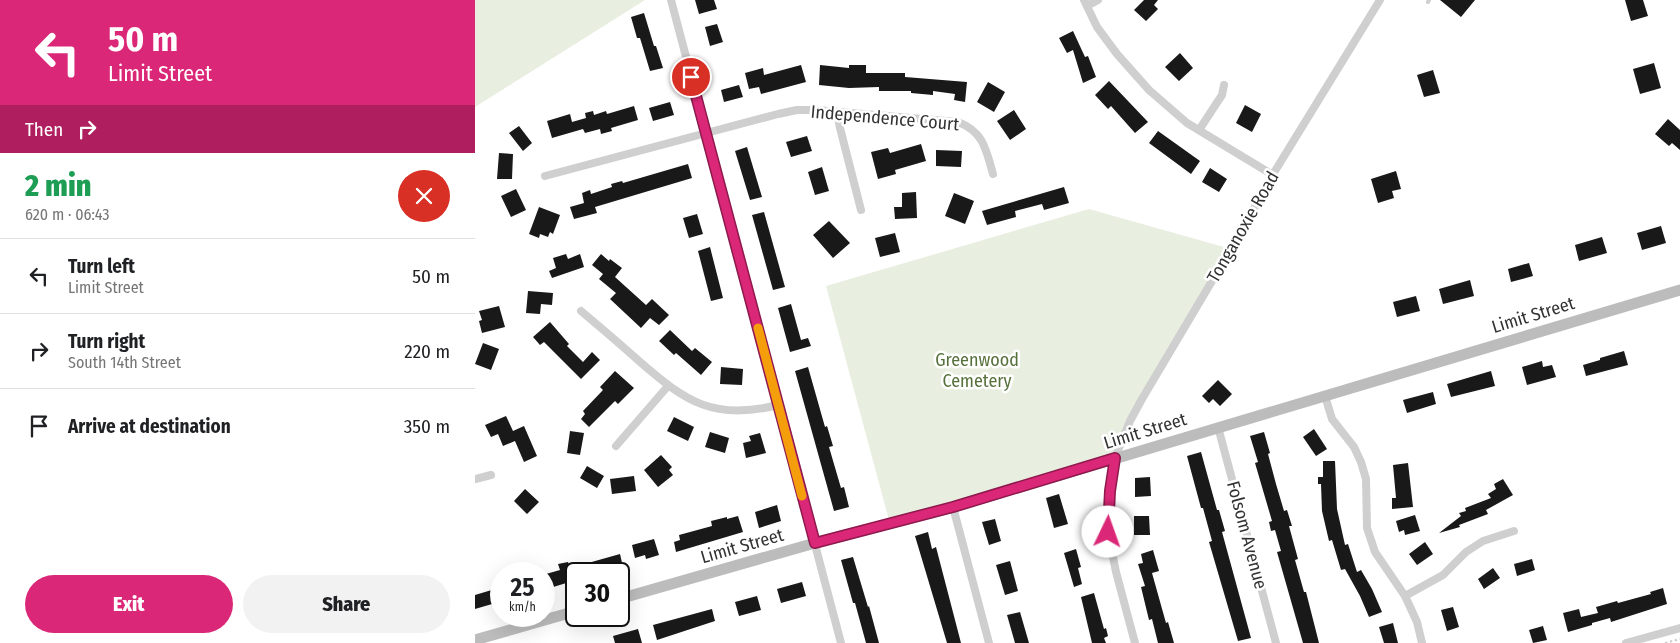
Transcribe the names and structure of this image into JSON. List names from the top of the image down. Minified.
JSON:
{"streets":{"street":["Independence Court","Tonganoxie Road","Limit Street","Folsom Avenue"]},"crossings":[["Tonganoxie Road","Limit Street"],["Limit Street","Folsom Avenue"]],"parks":["Greenwood Cemetery"],"page":{"turn":["50 m","Limit Street"],"then":"Then","heading":["2 min","620 m · 06:43"],"list":[{"name":"Turn left","note":"Limit Street","value":"50 m"},{"name":"Turn right","note":"South 14th Street","value":"220 m"},{"name":"Arrive at destination","value":"350 m"}],"speed":"25 km/h","limit":"30","buttons":["Exit","Share"]}}
